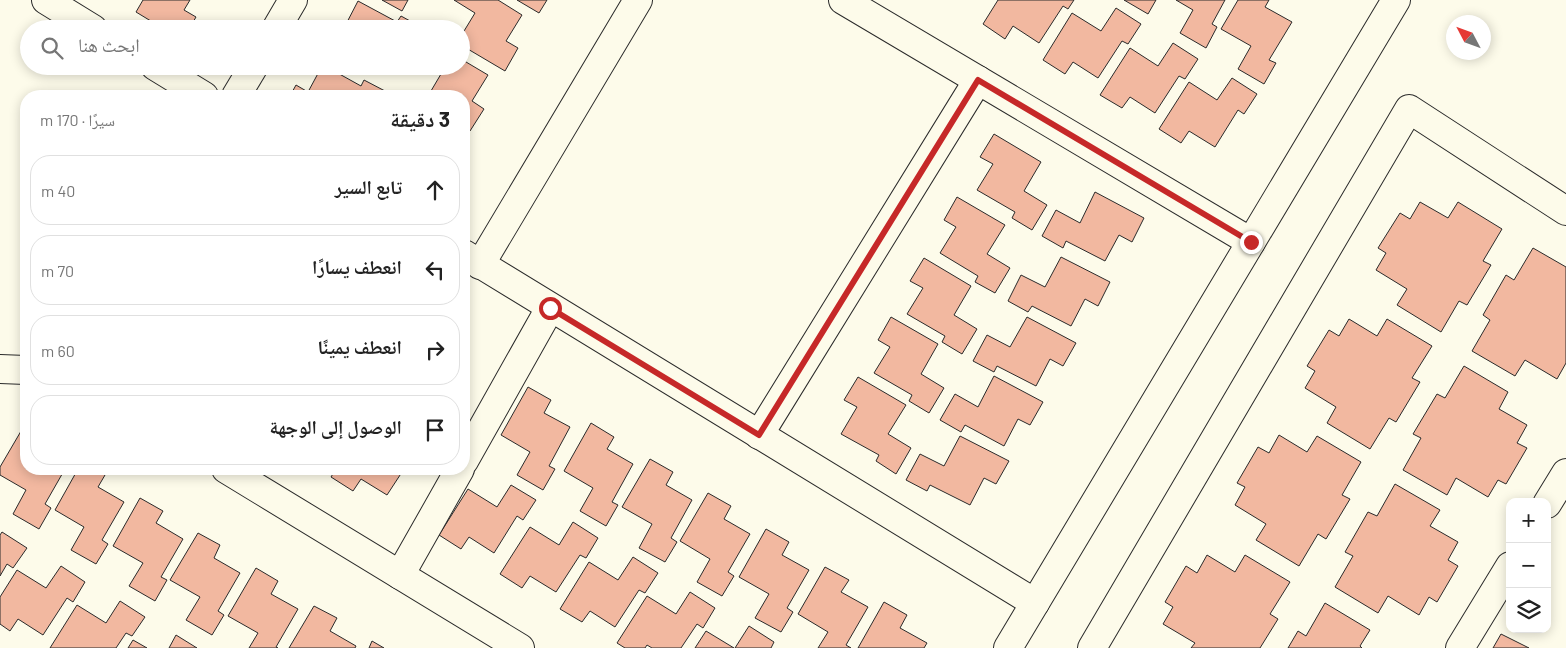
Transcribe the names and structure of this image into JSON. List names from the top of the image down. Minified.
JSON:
{"north":"top left","page":{"search":"ابحث هنا","heading":["3 دقيقة","سيرًا · 170 m"],"list":[["تابع السير","40 m"],["انعطف يسارًا","70 m"],["انعطف يمينًا","60 m"],"الوصول إلى الوجهة"],"map_buttons":["+","−"]}}
